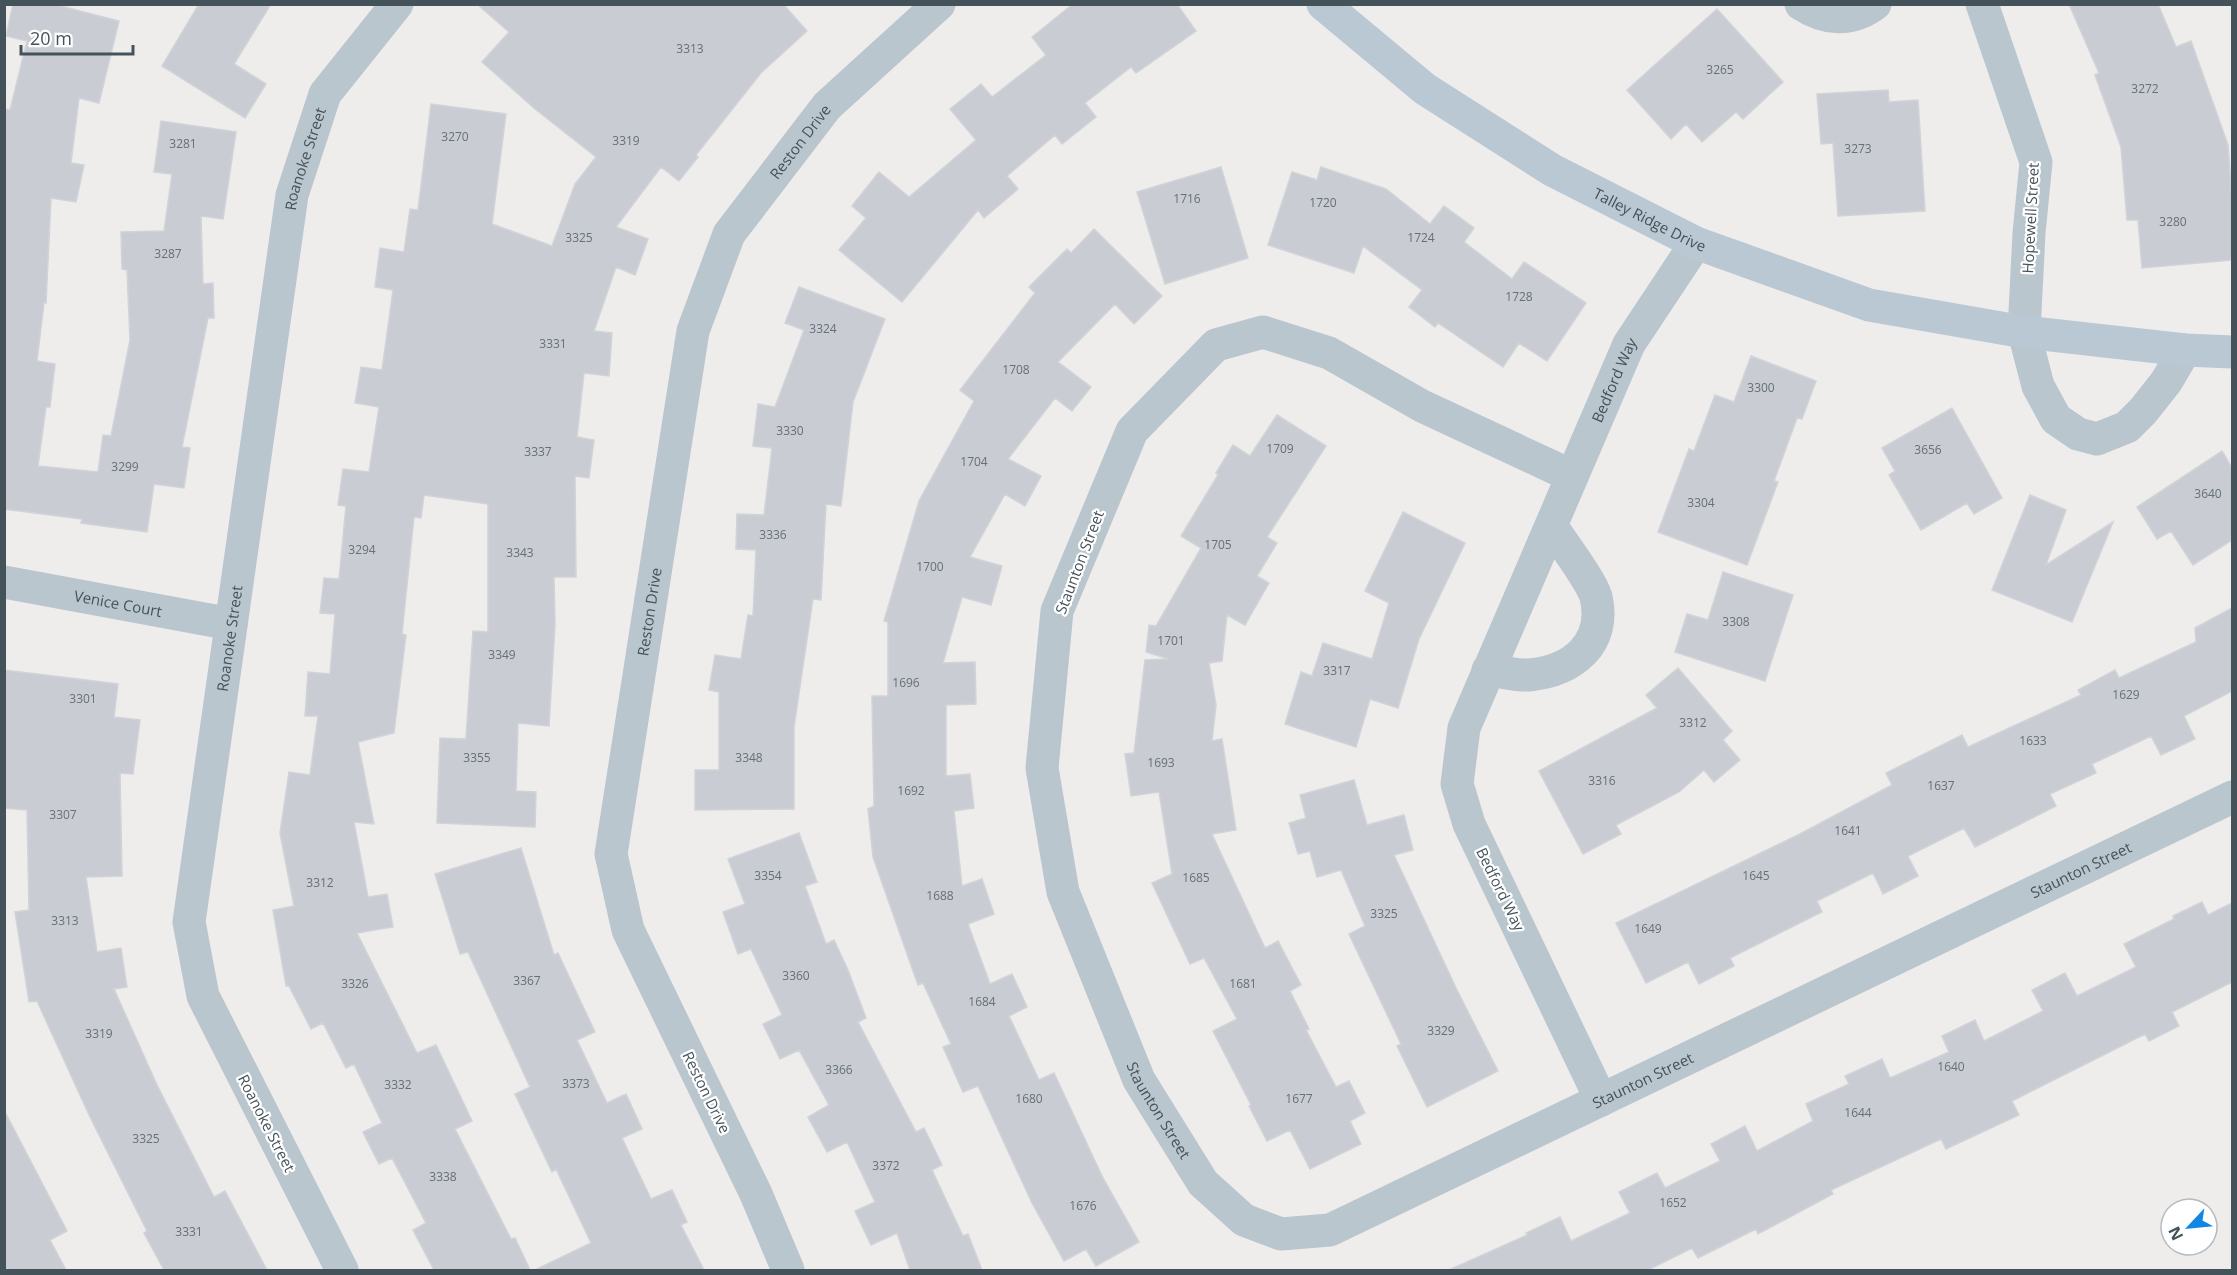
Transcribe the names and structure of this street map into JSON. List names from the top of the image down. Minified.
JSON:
{"streets":{"street":["Reston Drive","Roanoke Street","Hopewell Street","Talley Ridge Drive","Bedford Way","Staunton Street","Venice Court"]},"crossings":[["Roanoke Street","Venice Court"],["Hopewell Street","Talley Ridge Drive"],["Talley Ridge Drive","Bedford Way"],["Bedford Way","Staunton Street"]],"house_numbers":["3313","3265","3272","3270","3319","3281","3273","1716","1720","3280","3325","1724","3287","1728","3324","3331","1708","3300","3330","1709","3656","3337","1704","3299","3640","3304","3336","1705","3294","3343","1700","3308","1701","3349","3317","1696","1629","3301","3312","1633","3355","3348","1693","3316","1637","1692","3307","1641","3354","1645","1685","3312","1688","3325","3313","1649","3360","3367","3326","1681","1684","3329","3319","1640","3366","3373","3332","1680","1677","1644","3325","3372","3338","1652","1676","3331"],"scale_bar":"20 m","north":"bottom left"}
